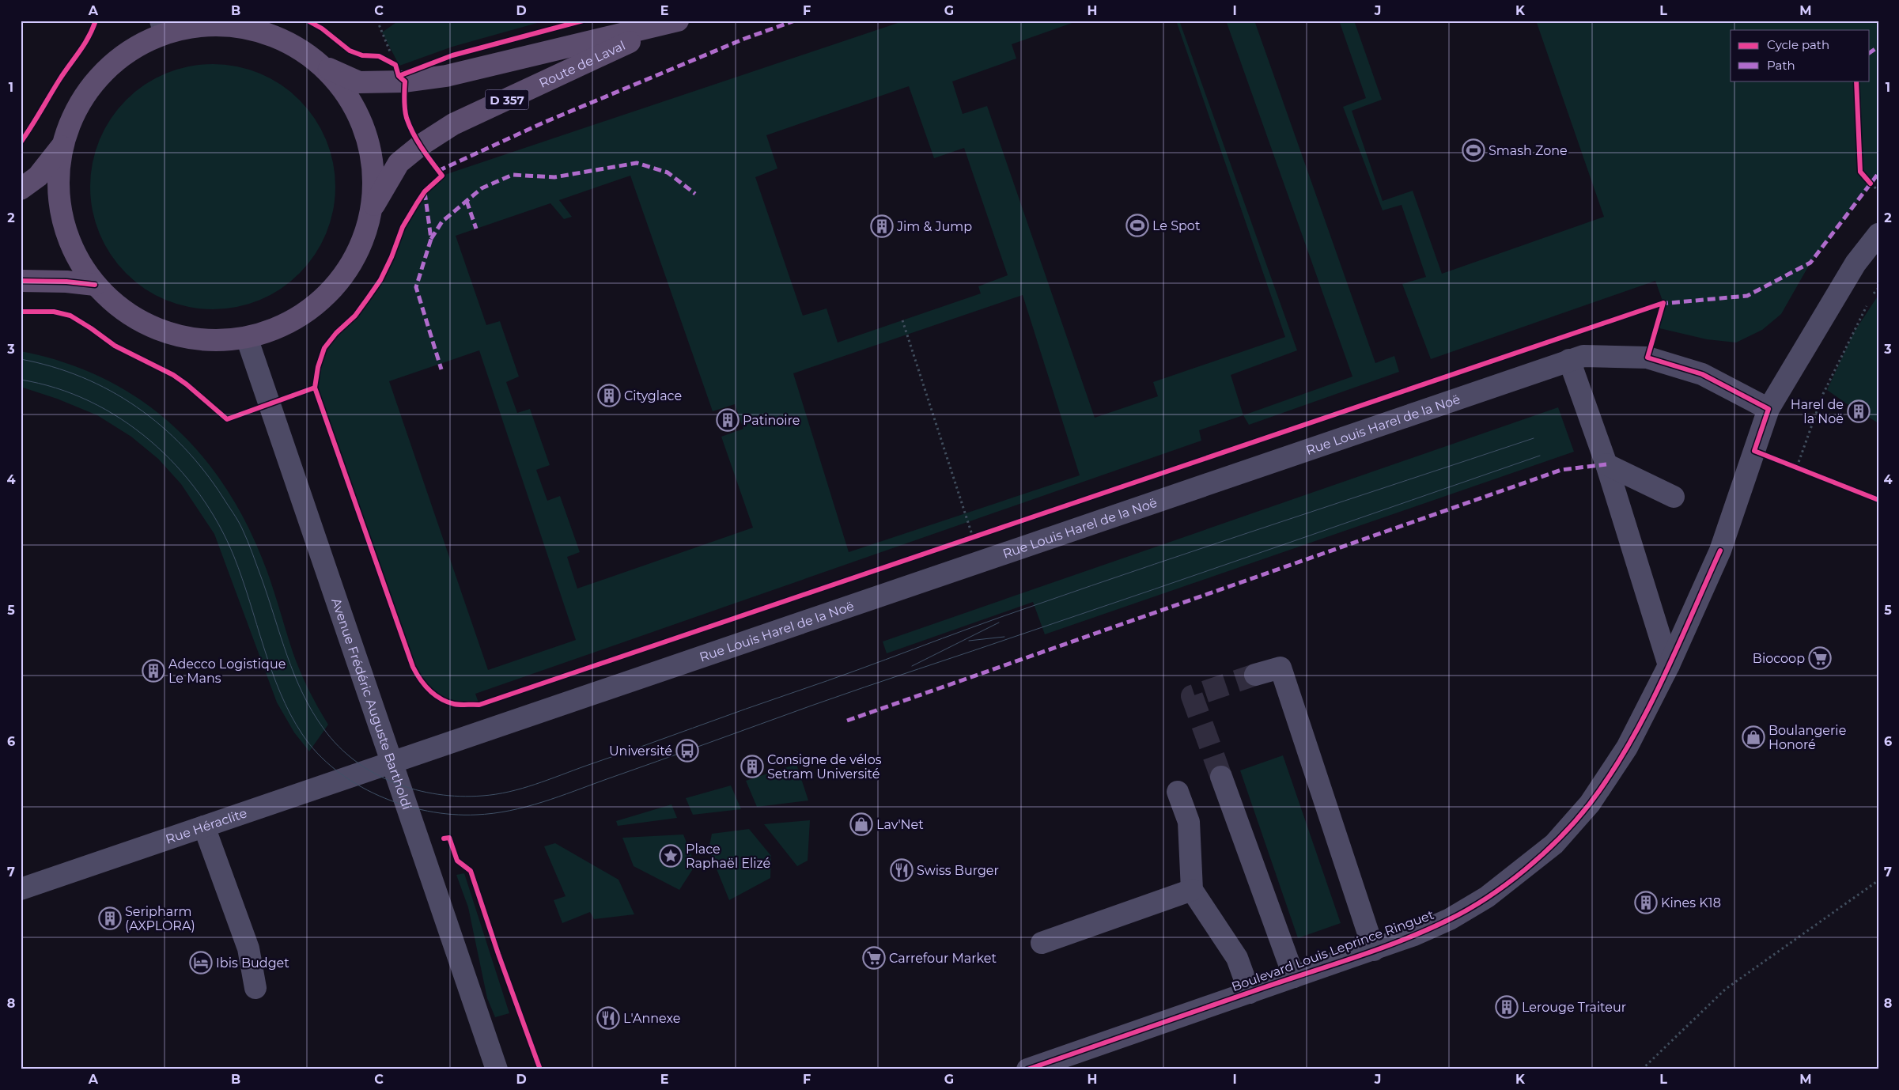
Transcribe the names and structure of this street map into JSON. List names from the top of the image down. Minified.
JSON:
{"streets":{"main road":["Route de Laval","D 357"],"street":["Rue Louis Harel de la Noë","Avenue Frédéric Auguste Bartholdi","Rue Héraclite","Boulevard Louis Leprince Ringuet"]},"crossings":[["Rue Louis Harel de la Noë","Avenue Frédéric Auguste Bartholdi"],["Rue Louis Harel de la Noë","Rue Héraclite"],["Rue Louis Harel de la Noë","Boulevard Louis Leprince Ringuet"],["Avenue Frédéric Auguste Bartholdi","Rue Héraclite"]],"places":{"sports":["Smash Zone","Le Spot"],"building":["Jim & Jump","Cityglace","Harel de la Noë","Patinoire","Adecco Logistique Le Mans","Consigne de vélos Setram Université","Kines K18","Seripharm (AXPLORA)","Lerouge Traiteur"],"supermarket":["Biocoop","Carrefour Market"],"shop":["Boulangerie Honoré","Lav'Net"],"bus stop":["Université"],"place":["Place Raphaël Elizé"],"restaurant":["Swiss Burger","L'Annexe"],"hotel":["Ibis Budget"]},"legend":["Cycle path","Path"],"grid":{"columns":["A","B","C","D","E","F","G","H","I","J","K","L","M"],"rows":["1","2","3","4","5","6","7","8"]}}
